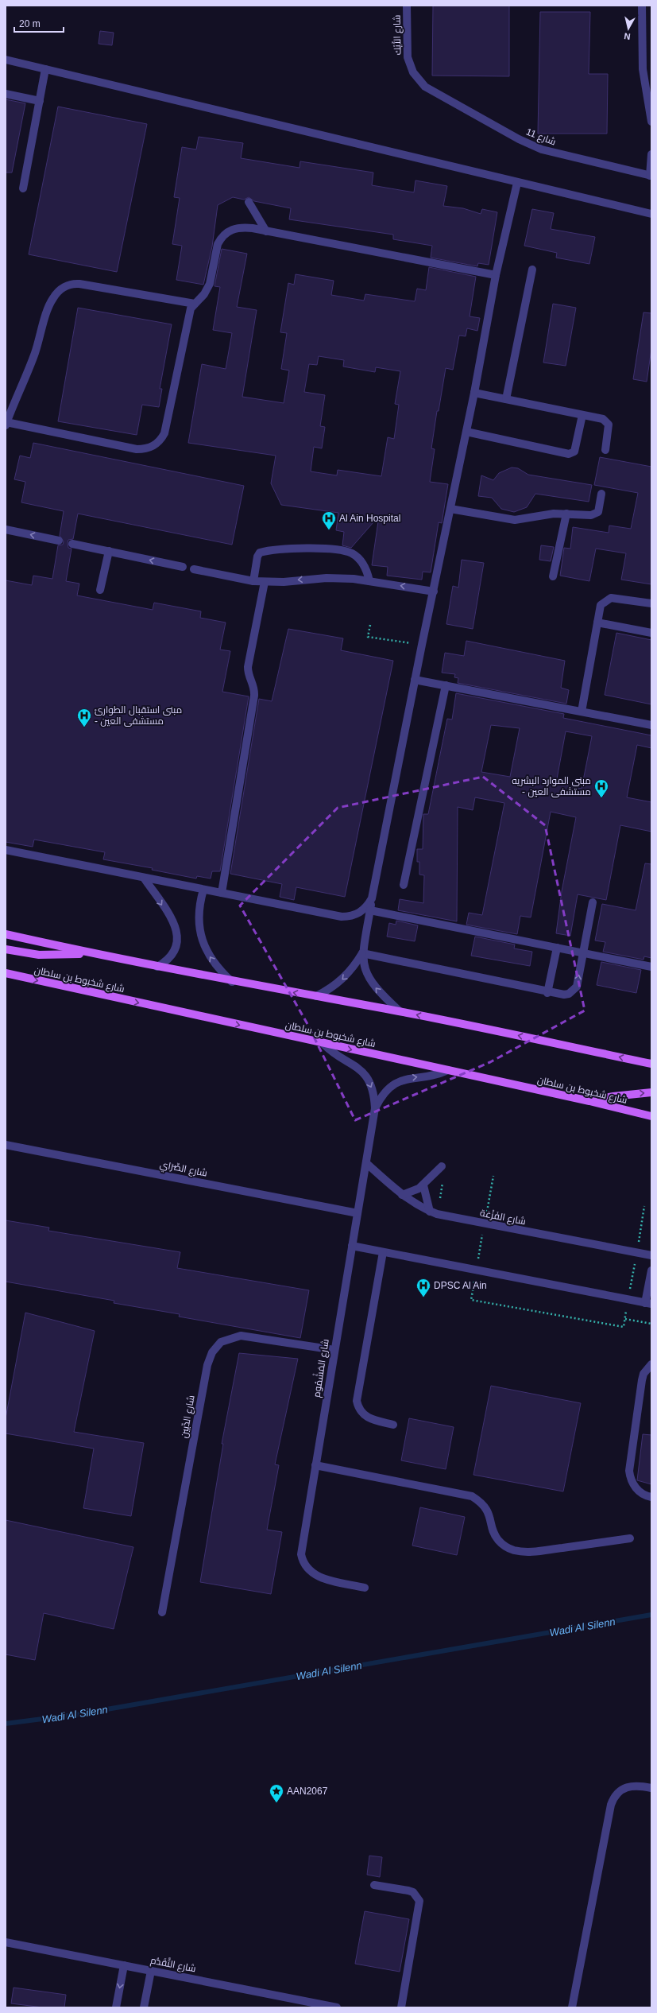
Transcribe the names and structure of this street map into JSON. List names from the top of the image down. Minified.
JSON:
{"streets":{"main road":["شارع شخبوط بن سلطان"],"street":["شارع الأَيْك","شارع 11","شارع الصِّرَاي","شارع الفَزْعَة","شارع المَشْمُوم","شارع الدِّيين","شارع التَّقَدُّم"]},"crossings":[["شارع الأَيْك","شارع 11"],["شارع شخبوط بن سلطان","شارع المَشْمُوم"],["شارع الصِّرَاي","شارع المَشْمُوم"],["شارع الفَزْعَة","شارع المَشْمُوم"],["شارع المَشْمُوم","شارع الدِّيين"]],"water":["Wadi Al Silenn"],"places":{"hospital":["Al Ain Hospital","مبنى استقبال الطوارئ - مستشفى العين","مبنى الموارد البشريه - مستشفى العين","DPSC Al Ain"],"place":["AAN2067"]},"scale_bar":"20 m","north":"bottom"}
